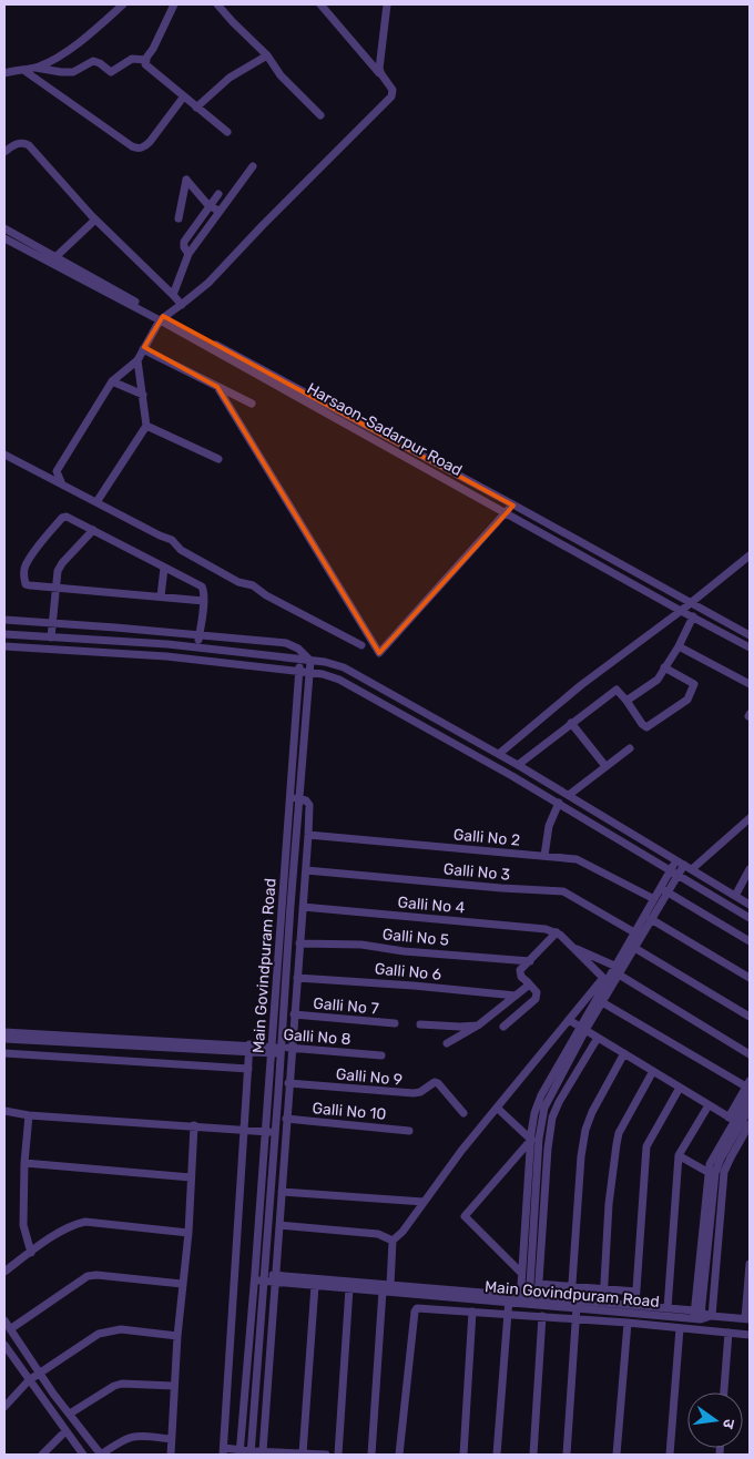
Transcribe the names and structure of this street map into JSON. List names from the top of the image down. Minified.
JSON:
{"streets":{"street":["Harsaon-Sadarpur Road","Galli No 2","Galli No 3","Galli No 4","Galli No 5","Main Govindpuram Road","Galli No 6","Galli No 7","Galli No 8","Galli No 9","Galli No 10"]},"crossings":[["Main Govindpuram Road","Galli No 8"]],"north":"right"}
